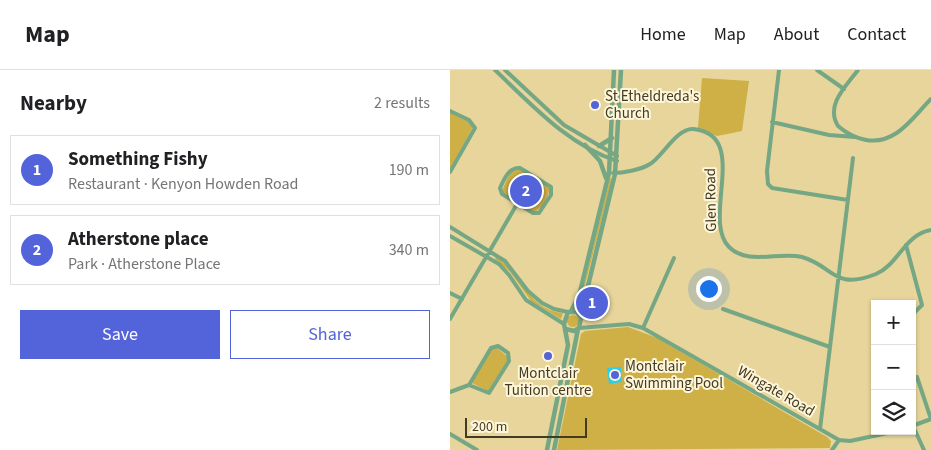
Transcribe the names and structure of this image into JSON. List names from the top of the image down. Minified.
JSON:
{"streets":{"street":["Glen Road","Wingate Road"]},"places":["St Etheldreda's Church","Montclair Tuition centre","Montclair Swimming Pool"],"scale_bar":"200 m","page":{"header":"Map","nav":["Home","Map","About","Contact"],"heading":["Nearby","2 results"],"list":[{"mark":"1","name":"Something Fishy","note":"Restaurant · Kenyon Howden Road","value":"190 m"},{"mark":"2","name":"Atherstone place","note":"Park · Atherstone Place","value":"340 m"}],"pins":["2","1"],"buttons":["Save","Share"],"map_buttons":["+","−"],"scale":"200 m"}}
